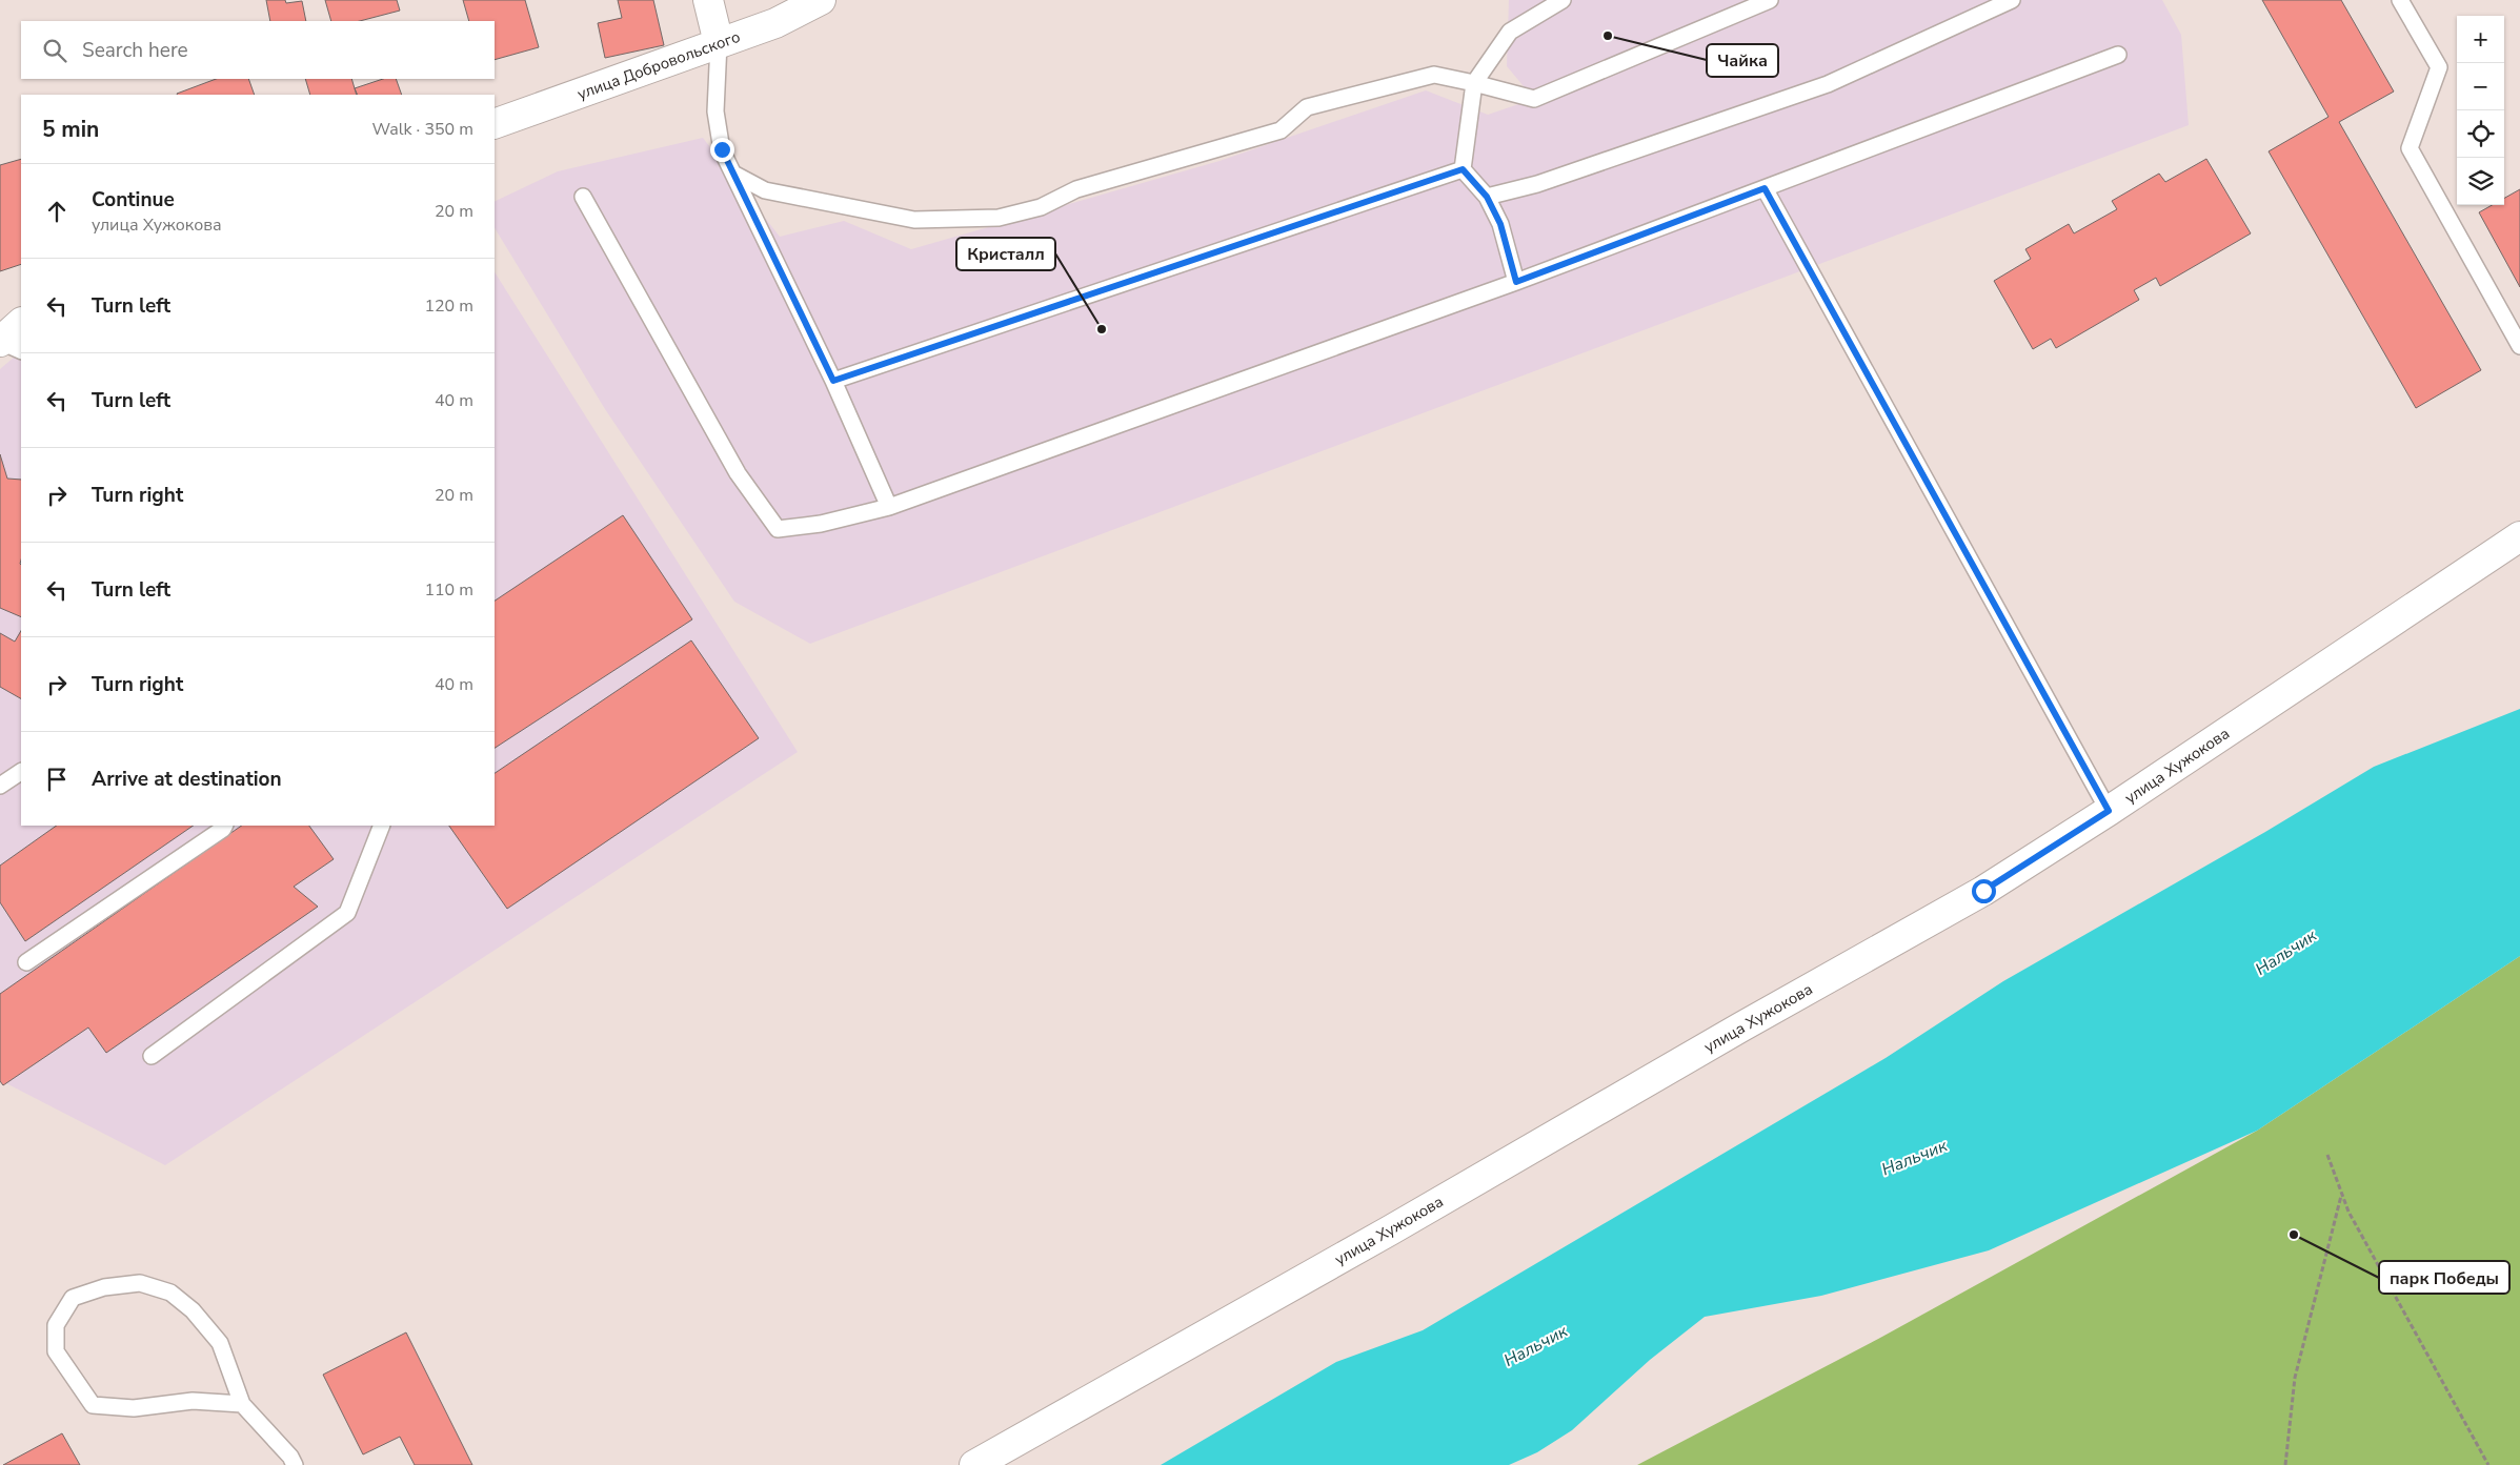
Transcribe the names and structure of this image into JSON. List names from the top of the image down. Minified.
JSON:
{"streets":{"street":["улица Добровольского","улица Хужокова"]},"water":["Нальчик"],"places":["Чайка","Кристалл","парк Победы"],"page":{"map_buttons":["+","−"],"search":"Search here","heading":["5 min","Walk · 350 m"],"list":[["Continue","улица Хужокова","20 m"],["Turn left","120 m"],["Turn left","40 m"],["Turn right","20 m"],["Turn left","110 m"],["Turn right","40 m"],"Arrive at destination"]}}
